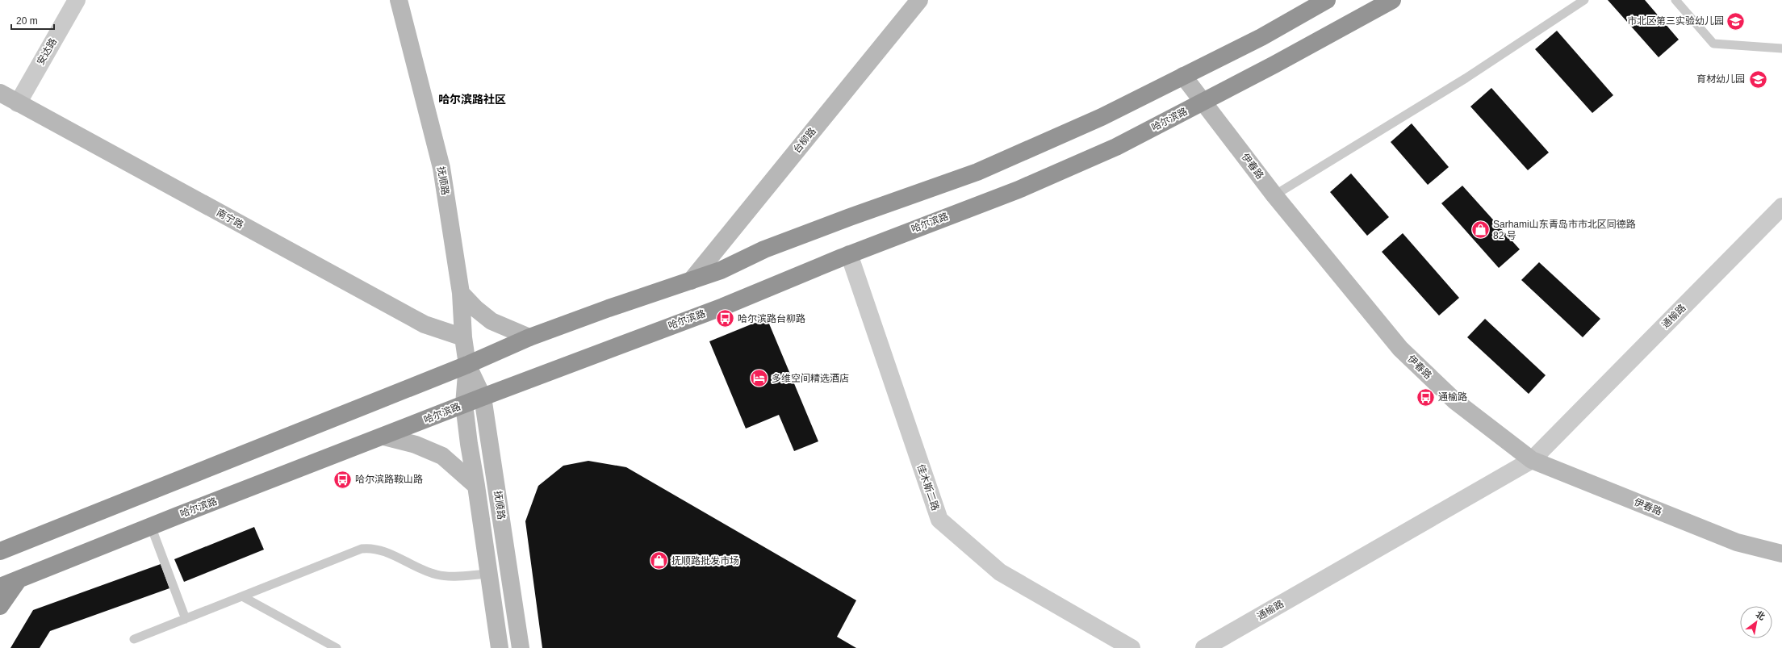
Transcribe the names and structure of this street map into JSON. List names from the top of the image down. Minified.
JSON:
{"streets":{"highway":["哈尔滨路"],"street":["安达路","台柳路","伊春路","抚顺路","南宁路","通榆路","佳木斯二路"]},"crossings":[["安达路","南宁路"],["哈尔滨路","伊春路"],["哈尔滨路","抚顺路"],["哈尔滨路","佳木斯二路"],["伊春路","通榆路"],["抚顺路","南宁路"]],"districts":["哈尔滨路社区"],"places":{"school or university":["市北区第三实验幼儿园","育材幼儿园"],"shop":["Sarhami山东青岛市市北区同德路 82 号","抚顺路批发市场"],"bus stop":["哈尔滨路台柳路","通榆路","哈尔滨路鞍山路"],"hotel":["多维空间精选酒店"]},"scale_bar":"20 m","north":"top right"}
